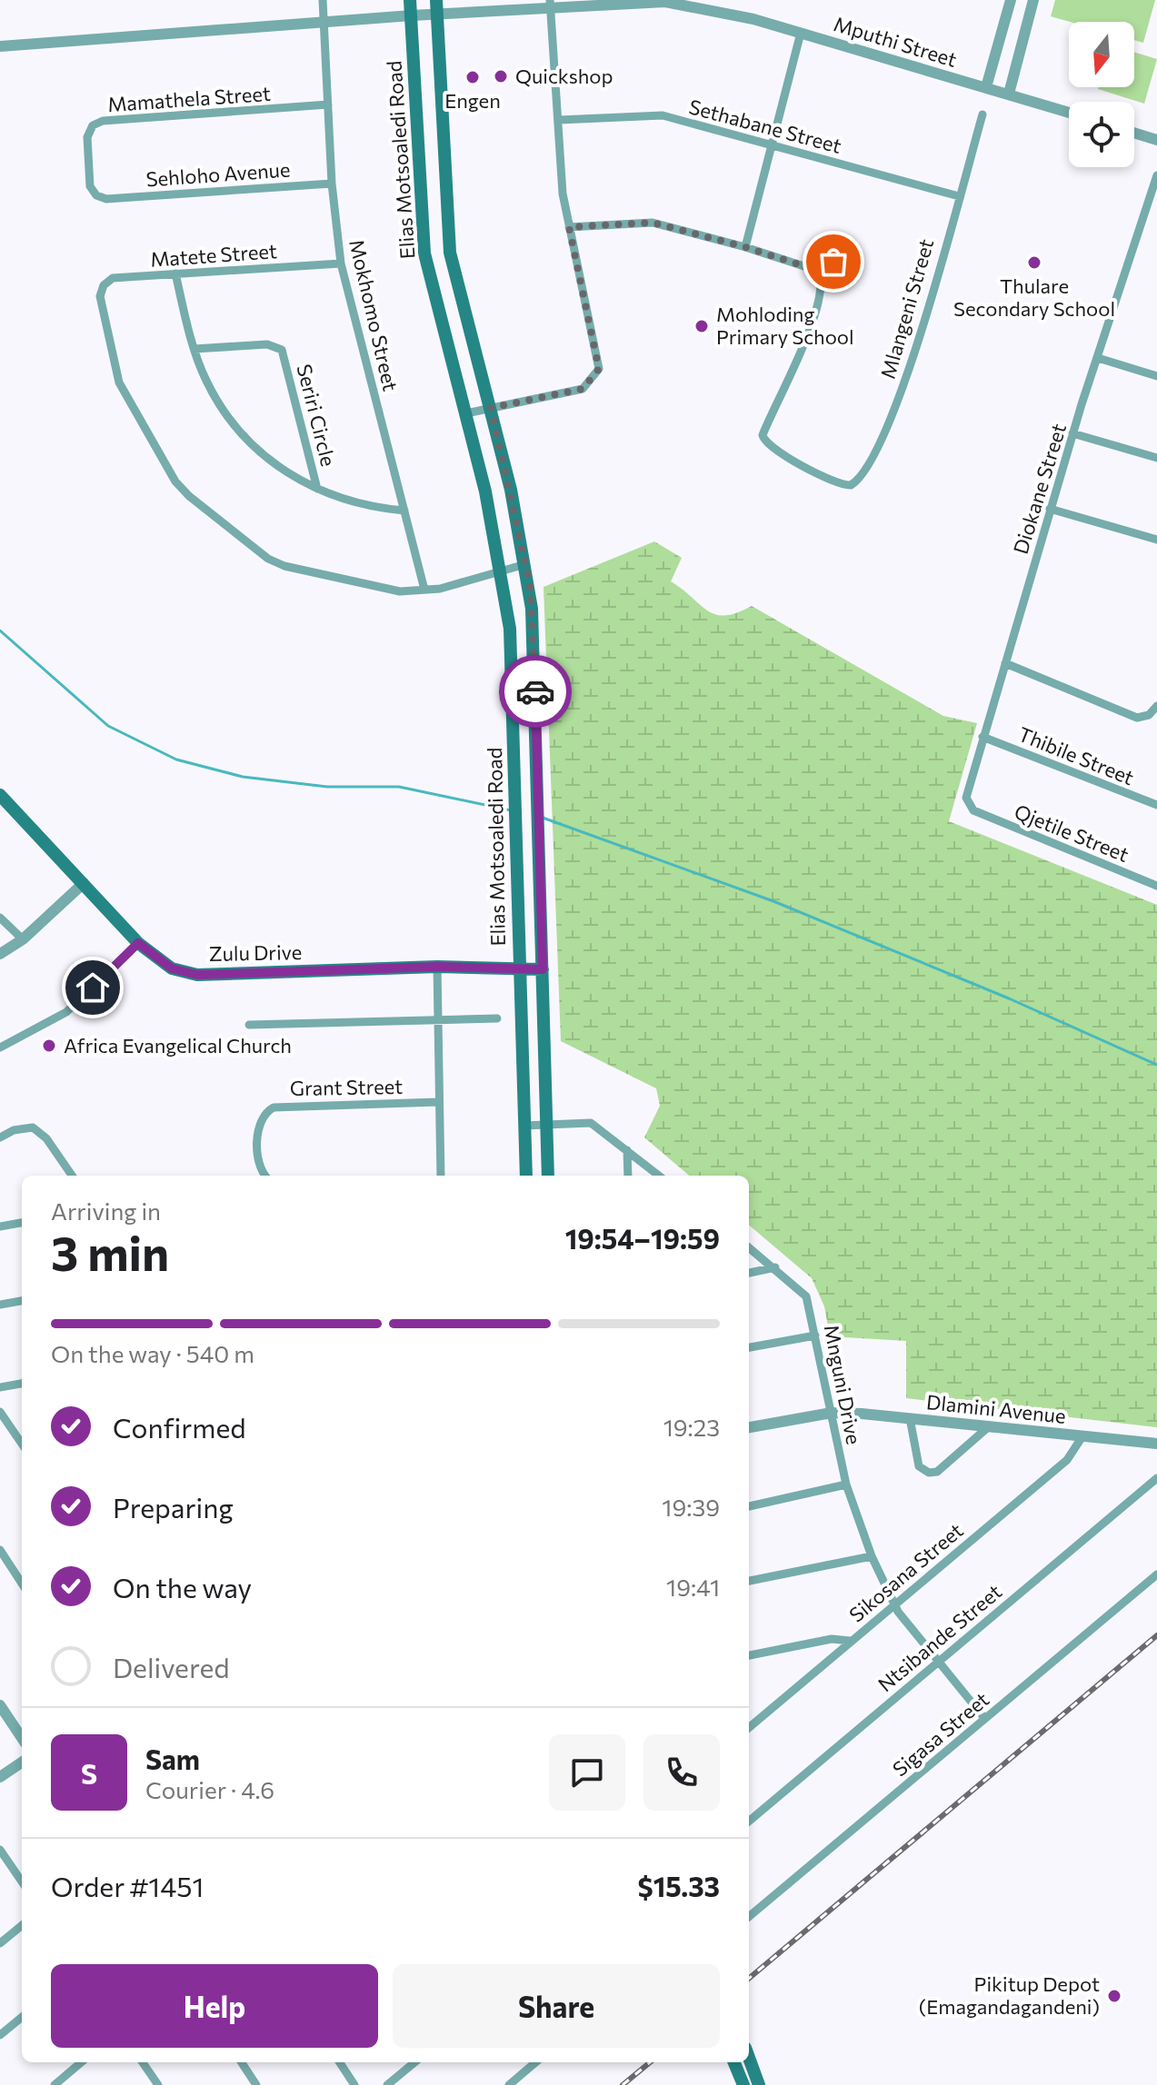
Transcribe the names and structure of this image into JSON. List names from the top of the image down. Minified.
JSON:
{"streets":{"main road":["Elias Motsoaledi Road","Zulu Drive"],"street":["Mputhi Street","Mamathela Street","Sethabane Street","Sehloho Avenue","Matete Street","Mlangeni Street","Mokhomo Street","Seriri Circle","Diokane Street","Thibile Street","Qjetile Street","Grant Street","Mnguni Drive","Dlamini Avenue","Sikosana Street","Ntsibande Street","Sigasa Street"]},"crossings":[["Mputhi Street","Elias Motsoaledi Road"],["Mputhi Street","Mokhomo Street"],["Mamathela Street","Sehloho Avenue"],["Mamathela Street","Mokhomo Street"],["Sethabane Street","Mlangeni Street"],["Elias Motsoaledi Road","Zulu Drive"],["Sehloho Avenue","Mokhomo Street"],["Matete Street","Mokhomo Street"],["Matete Street","Seriri Circle"],["Mokhomo Street","Seriri Circle"],["Diokane Street","Thibile Street"],["Diokane Street","Qjetile Street"],["Mnguni Drive","Dlamini Avenue"],["Mnguni Drive","Sikosana Street"],["Mnguni Drive","Ntsibande Street"],["Mnguni Drive","Sigasa Street"],["Dlamini Avenue","Sikosana Street"]],"places":["Quickshop","Engen","Thulare Secondary School","Mohloding Primary School","Africa Evangelical Church","Pikitup Depot (Emagandagandeni)"],"north":"bottom","page":{"heading":["3 min","Arriving in","19:54–19:59"],"panel":["Sam","Courier · 4.6","Order #1451","$15.33"],"bar":"On the way · 540 m","list":[["Confirmed","19:23"],["Preparing","19:39"],["On the way","19:41"],"Delivered"],"round":"S","buttons":["Help","Share"]}}
